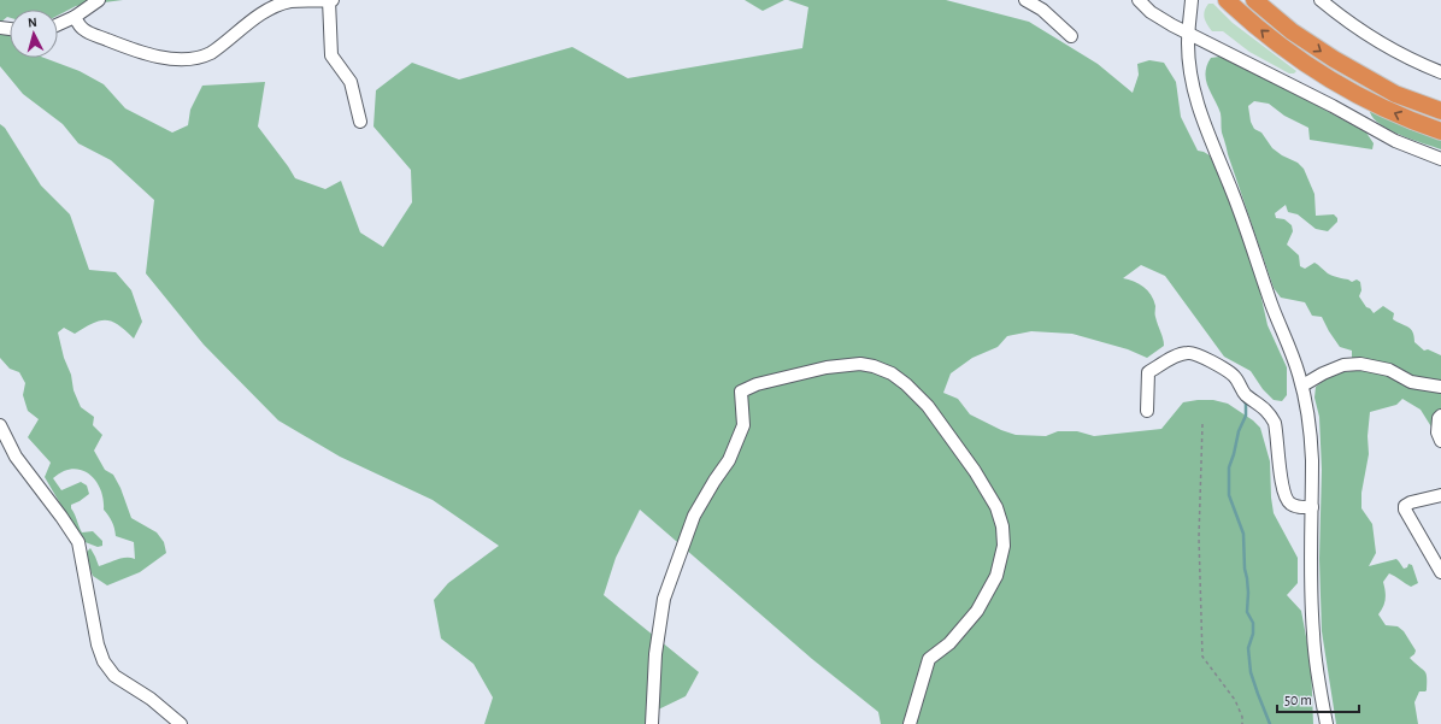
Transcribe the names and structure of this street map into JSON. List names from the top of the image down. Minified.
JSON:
{"scale_bar":"50 m","north":"top"}
